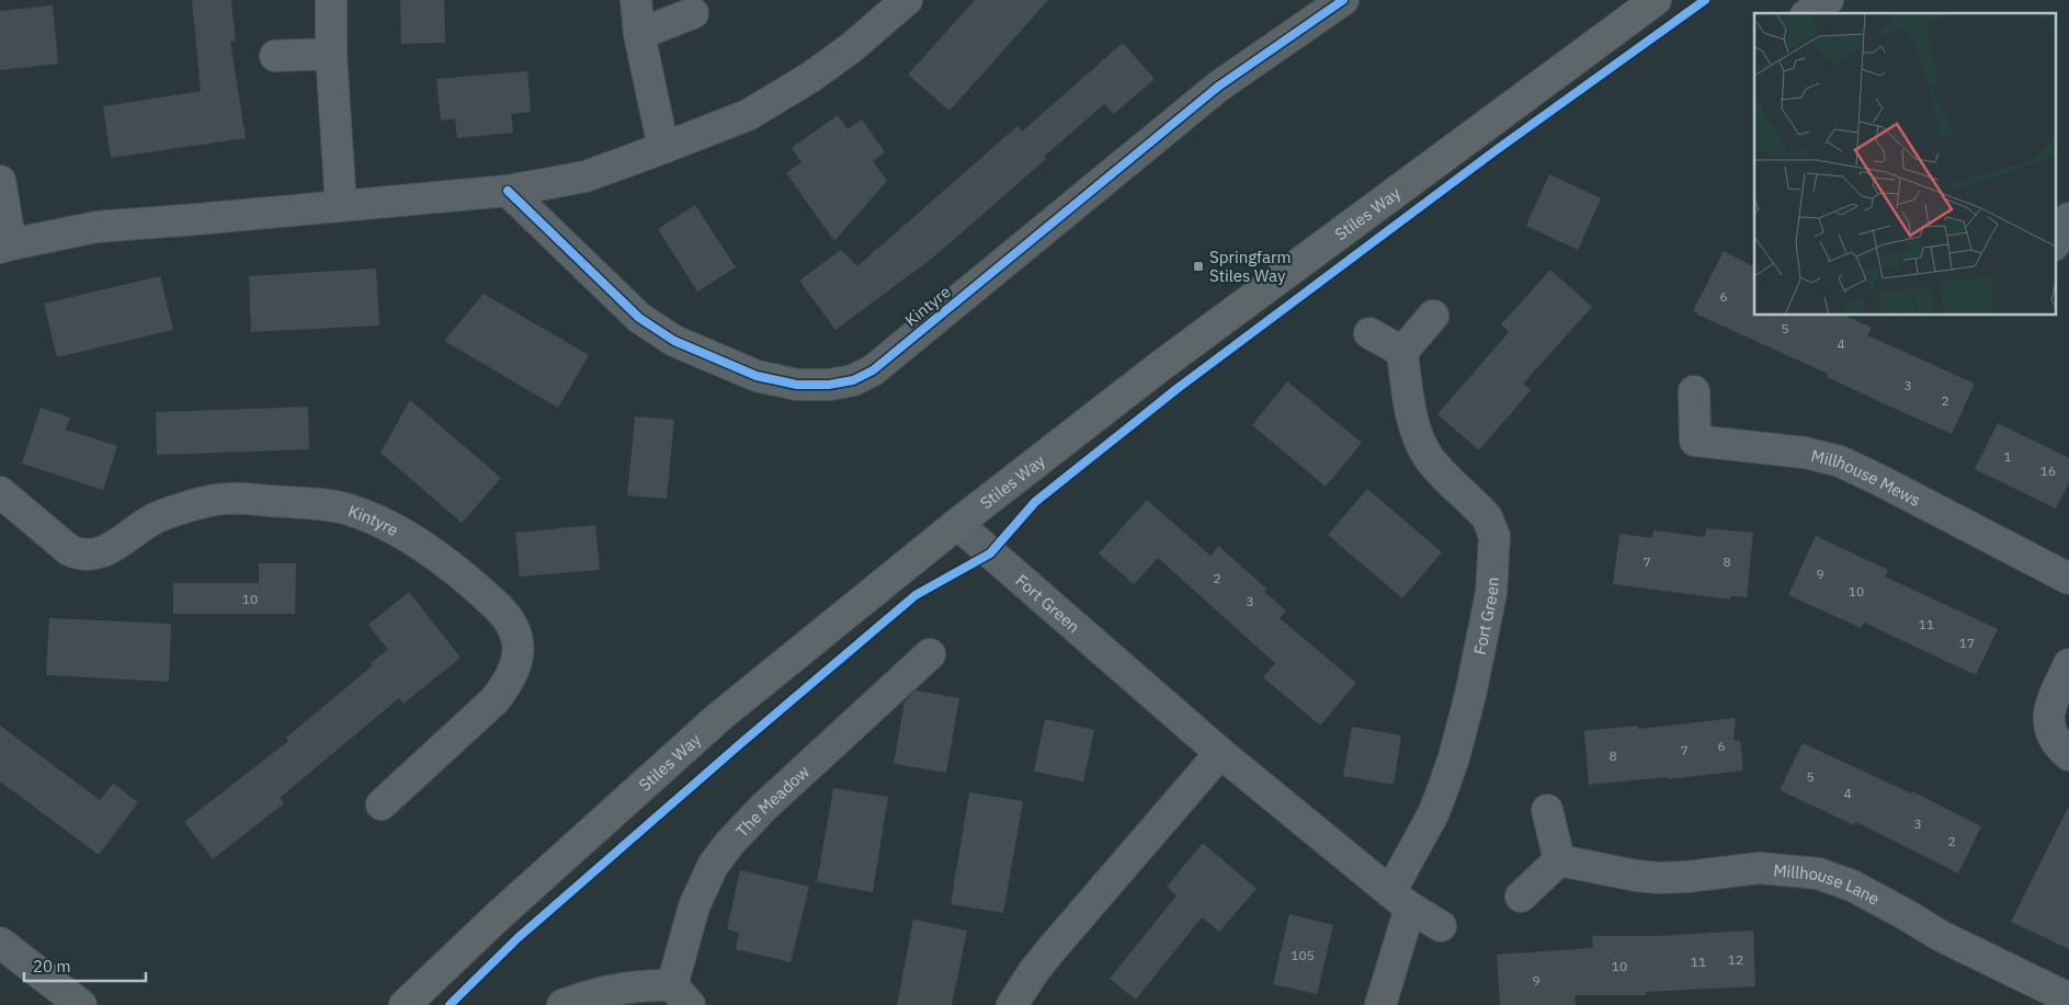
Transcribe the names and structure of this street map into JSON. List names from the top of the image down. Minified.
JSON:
{"streets":{"main road":["Stiles Way"],"street":["Kintyre","Millhouse Mews","Fort Green","The Meadow","Millhouse Lane"]},"crossings":[["Stiles Way","Fort Green"]],"places":{"transit":["Springfarm Stiles Way"]},"house_numbers":["6","5","4","3","2","1","16","7","8","9","2","10","10","3","11","17","6","7","8","5","4","3","2","105","12","11","10","9"],"scale_bar":"20 m"}
